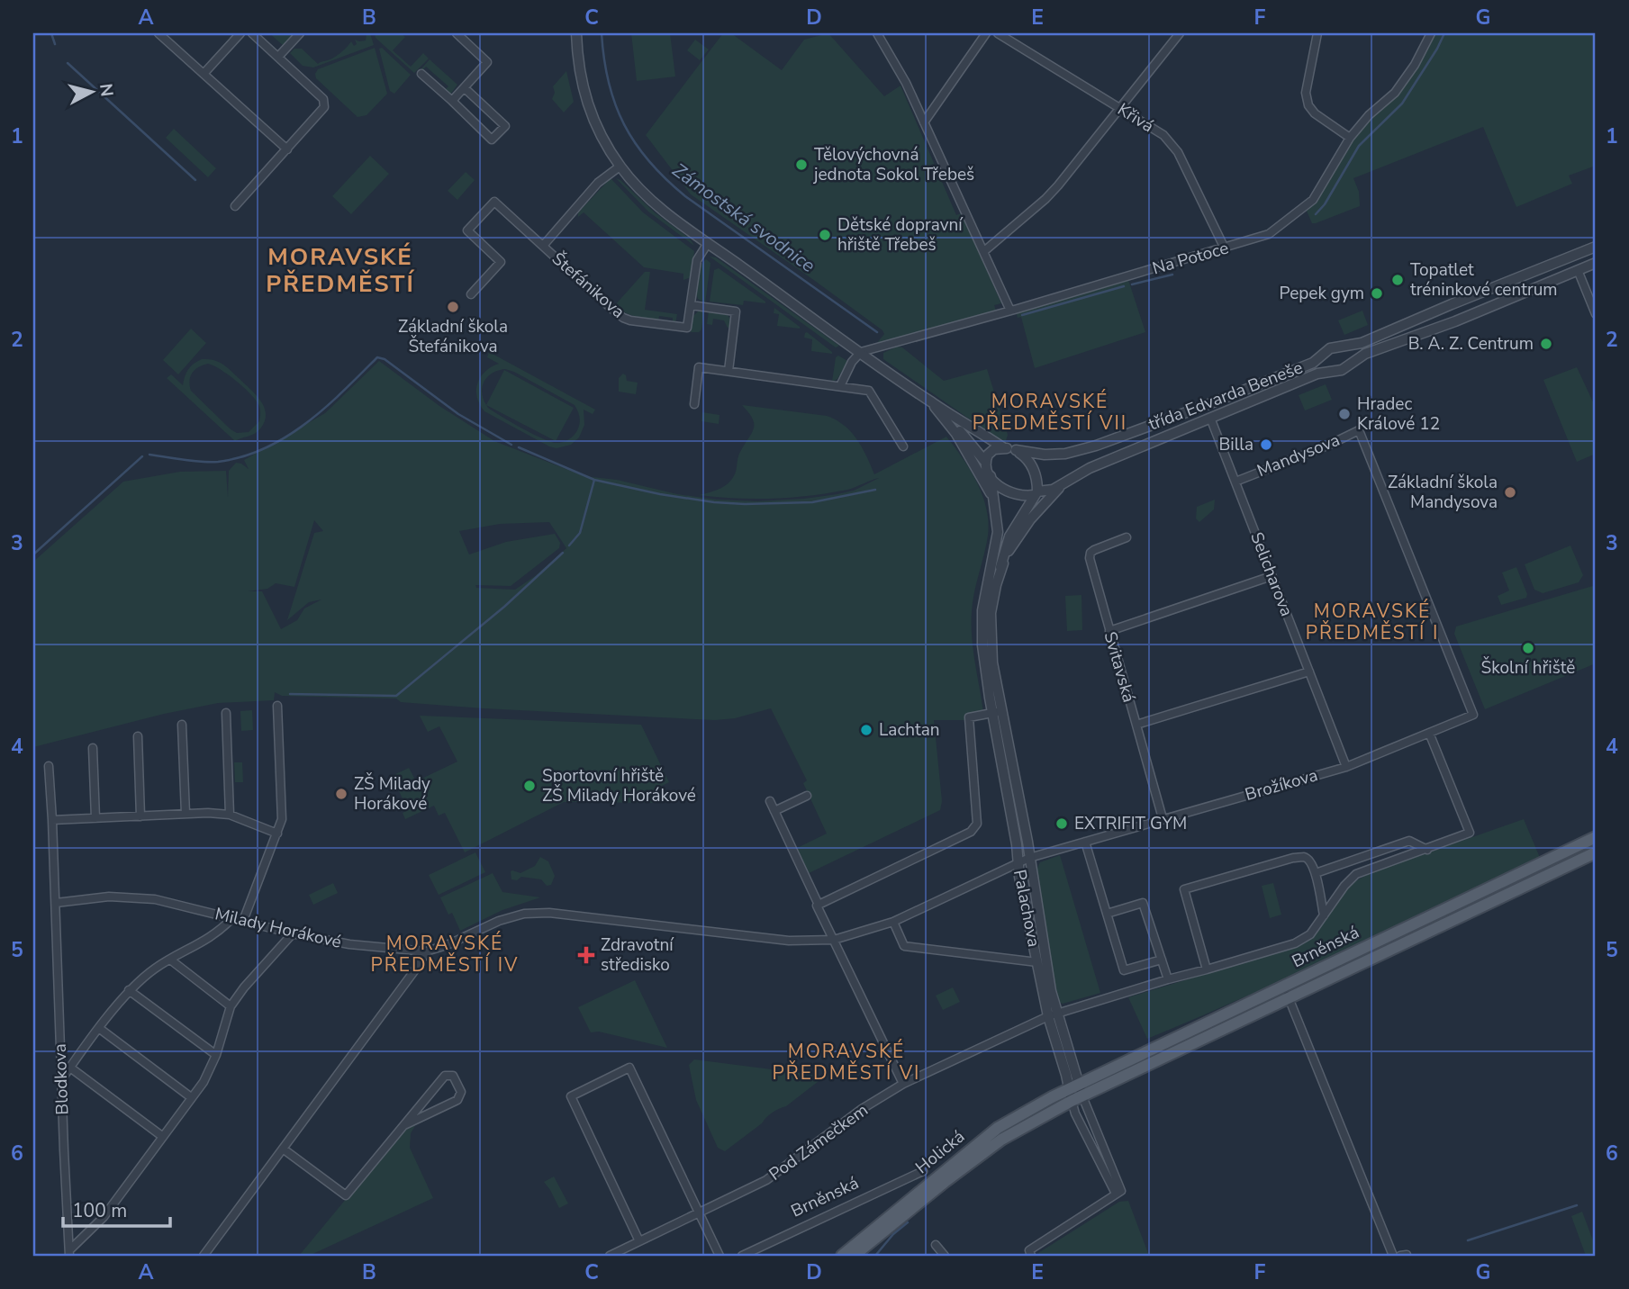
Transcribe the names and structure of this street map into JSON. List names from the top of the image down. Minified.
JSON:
{"streets":{"main road":["Brněnská","Holická"],"street":["Křivá","Na Potoce","Štefánikova","třída Edvarda Beneše","Mandysova","Selicharova","Svitavská","Brožíkova","Palachova","Milady Horákové","Blodkova","Pod Zámečkem"]},"crossings":[["Křivá","Na Potoce"],["třída Edvarda Beneše","Selicharova"],["třída Edvarda Beneše","Palachova"],["Mandysova","Selicharova"],["Mandysova","Brožíkova"],["Selicharova","Brožíkova"],["Svitavská","Brožíkova"],["Brožíkova","Palachova"],["Brožíkova","Milady Horákové"],["Brožíkova","Pod Zámečkem"],["Palachova","Milady Horákové"],["Palachova","Brněnská"],["Palachova","Pod Zámečkem"],["Palachova","Holická"],["Milady Horákové","Blodkova"],["Brněnská","Holická"]],"districts":["MORAVSKÉ PŘEDMĚSTÍ","MORAVSKÉ PŘEDMĚSTÍ VII","MORAVSKÉ PŘEDMĚSTÍ I","MORAVSKÉ PŘEDMĚSTÍ IV","MORAVSKÉ PŘEDMĚSTÍ VI"],"water":["Zámostská svodnice"],"places":{"other":["Tělovýchovná jednota Sokol Třebeš","Dětské dopravní hřiště Třebeš","Topatlet tréninkové centrum","Pepek gym","Základní škola Štefánikova","B. A. Z. Centrum","Hradec Králové 12","Billa","Základní škola Mandysova","Školní hřiště","Lachtan","Sportovní hřiště ZŠ Milady Horákové","ZŠ Milady Horákové","EXTRIFIT GYM"],"health":["Zdravotní středisko"]},"scale_bar":"100 m","north":"right","grid":{"columns":["A","B","C","D","E","F","G"],"rows":["1","2","3","4","5","6"]}}
